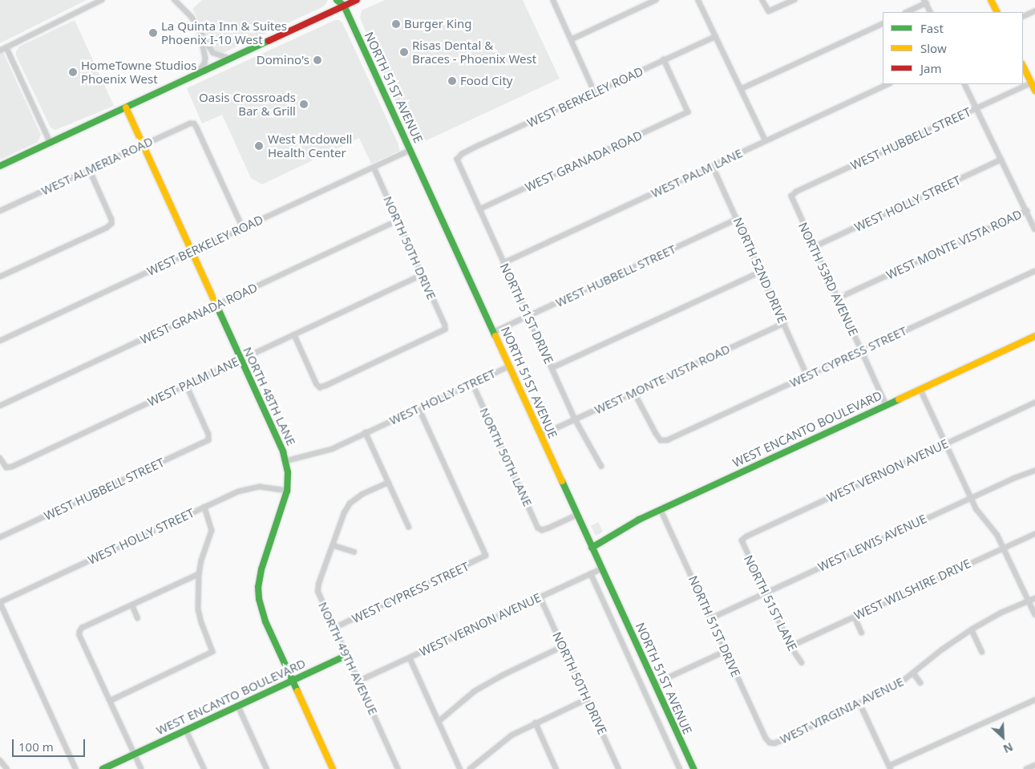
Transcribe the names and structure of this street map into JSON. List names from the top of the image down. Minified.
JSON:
{"streets":{"street":["NORTH 51ST AVENUE","WEST BERKELEY ROAD","WEST HUBBELL STREET","WEST GRANADA ROAD","WEST ALMERIA ROAD","WEST PALM LANE","WEST HOLLY STREET","WEST MONTE VISTA ROAD","NORTH 50TH DRIVE","NORTH 52ND DRIVE","NORTH 53RD AVENUE","NORTH 51ST DRIVE","WEST CYPRESS STREET","NORTH 48TH LANE","WEST ENCANTO BOULEVARD","NORTH 50TH LANE","WEST VERNON AVENUE","WEST LEWIS AVENUE","WEST WILSHIRE DRIVE","NORTH 51ST LANE","NORTH 49TH AVENUE","WEST VIRGINIA AVENUE"]},"crossings":[["NORTH 51ST AVENUE","WEST BERKELEY ROAD"],["NORTH 51ST AVENUE","WEST HUBBELL STREET"],["NORTH 51ST AVENUE","WEST HOLLY STREET"],["NORTH 51ST AVENUE","WEST MONTE VISTA ROAD"],["NORTH 51ST AVENUE","WEST ENCANTO BOULEVARD"],["NORTH 51ST AVENUE","NORTH 50TH LANE"],["NORTH 51ST AVENUE","WEST VERNON AVENUE"],["WEST BERKELEY ROAD","WEST GRANADA ROAD"],["WEST BERKELEY ROAD","WEST ALMERIA ROAD"],["WEST BERKELEY ROAD","NORTH 50TH DRIVE"],["WEST BERKELEY ROAD","NORTH 51ST DRIVE"],["WEST BERKELEY ROAD","NORTH 48TH LANE"],["WEST HUBBELL STREET","WEST PALM LANE"],["WEST HUBBELL STREET","NORTH 52ND DRIVE"],["WEST HUBBELL STREET","NORTH 53RD AVENUE"],["WEST HUBBELL STREET","NORTH 51ST DRIVE"],["WEST GRANADA ROAD","NORTH 50TH DRIVE"],["WEST GRANADA ROAD","NORTH 51ST DRIVE"],["WEST GRANADA ROAD","NORTH 48TH LANE"],["WEST ALMERIA ROAD","NORTH 48TH LANE"],["WEST PALM LANE","NORTH 50TH DRIVE"],["WEST PALM LANE","NORTH 52ND DRIVE"],["WEST PALM LANE","NORTH 51ST DRIVE"],["WEST PALM LANE","NORTH 48TH LANE"],["WEST HOLLY STREET","NORTH 53RD AVENUE"],["WEST HOLLY STREET","WEST CYPRESS STREET"],["WEST HOLLY STREET","NORTH 48TH LANE"],["WEST HOLLY STREET","NORTH 50TH LANE"],["WEST MONTE VISTA ROAD","NORTH 52ND DRIVE"],["WEST MONTE VISTA ROAD","NORTH 53RD AVENUE"],["WEST MONTE VISTA ROAD","NORTH 51ST DRIVE"],["WEST MONTE VISTA ROAD","WEST CYPRESS STREET"],["NORTH 50TH DRIVE","WEST VERNON AVENUE"],["NORTH 52ND DRIVE","WEST CYPRESS STREET"],["NORTH 53RD AVENUE","WEST CYPRESS STREET"],["NORTH 53RD AVENUE","WEST ENCANTO BOULEVARD"],["NORTH 51ST DRIVE","WEST ENCANTO BOULEVARD"],["NORTH 51ST DRIVE","WEST LEWIS AVENUE"],["NORTH 51ST DRIVE","WEST VIRGINIA AVENUE"],["WEST CYPRESS STREET","NORTH 49TH AVENUE"],["NORTH 48TH LANE","WEST ENCANTO BOULEVARD"],["WEST ENCANTO BOULEVARD","NORTH 49TH AVENUE"],["WEST VERNON AVENUE","NORTH 51ST LANE"],["WEST VERNON AVENUE","NORTH 49TH AVENUE"],["WEST LEWIS AVENUE","NORTH 51ST LANE"],["WEST WILSHIRE DRIVE","NORTH 51ST LANE"]],"places":["Burger King","La Quinta Inn & Suites Phoenix I-10 West","Risas Dental & Braces - Phoenix West","Domino's","HomeTowne Studios Phoenix West","Food City","Oasis Crossroads Bar & Grill","West Mcdowell Health Center"],"legend":["Fast","Slow","Jam"],"scale_bar":"100 m","north":"bottom right"}
